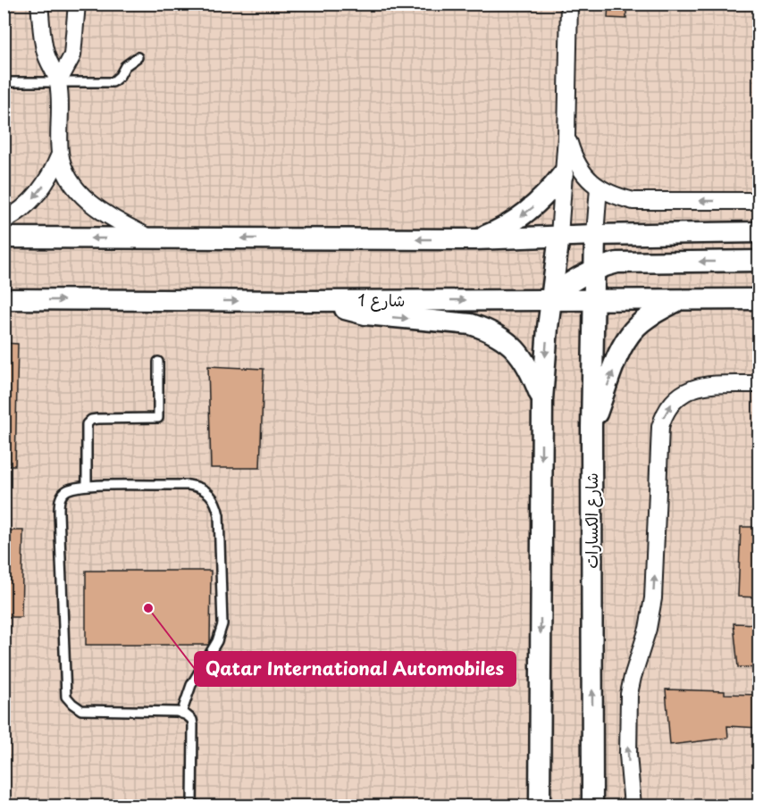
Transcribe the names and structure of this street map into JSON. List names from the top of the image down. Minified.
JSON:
{"streets":{"street":["شارع 1","شارع الكسارات"]},"crossings":[["شارع 1","شارع الكسارات"]],"places":["Qatar International Automobiles"]}
